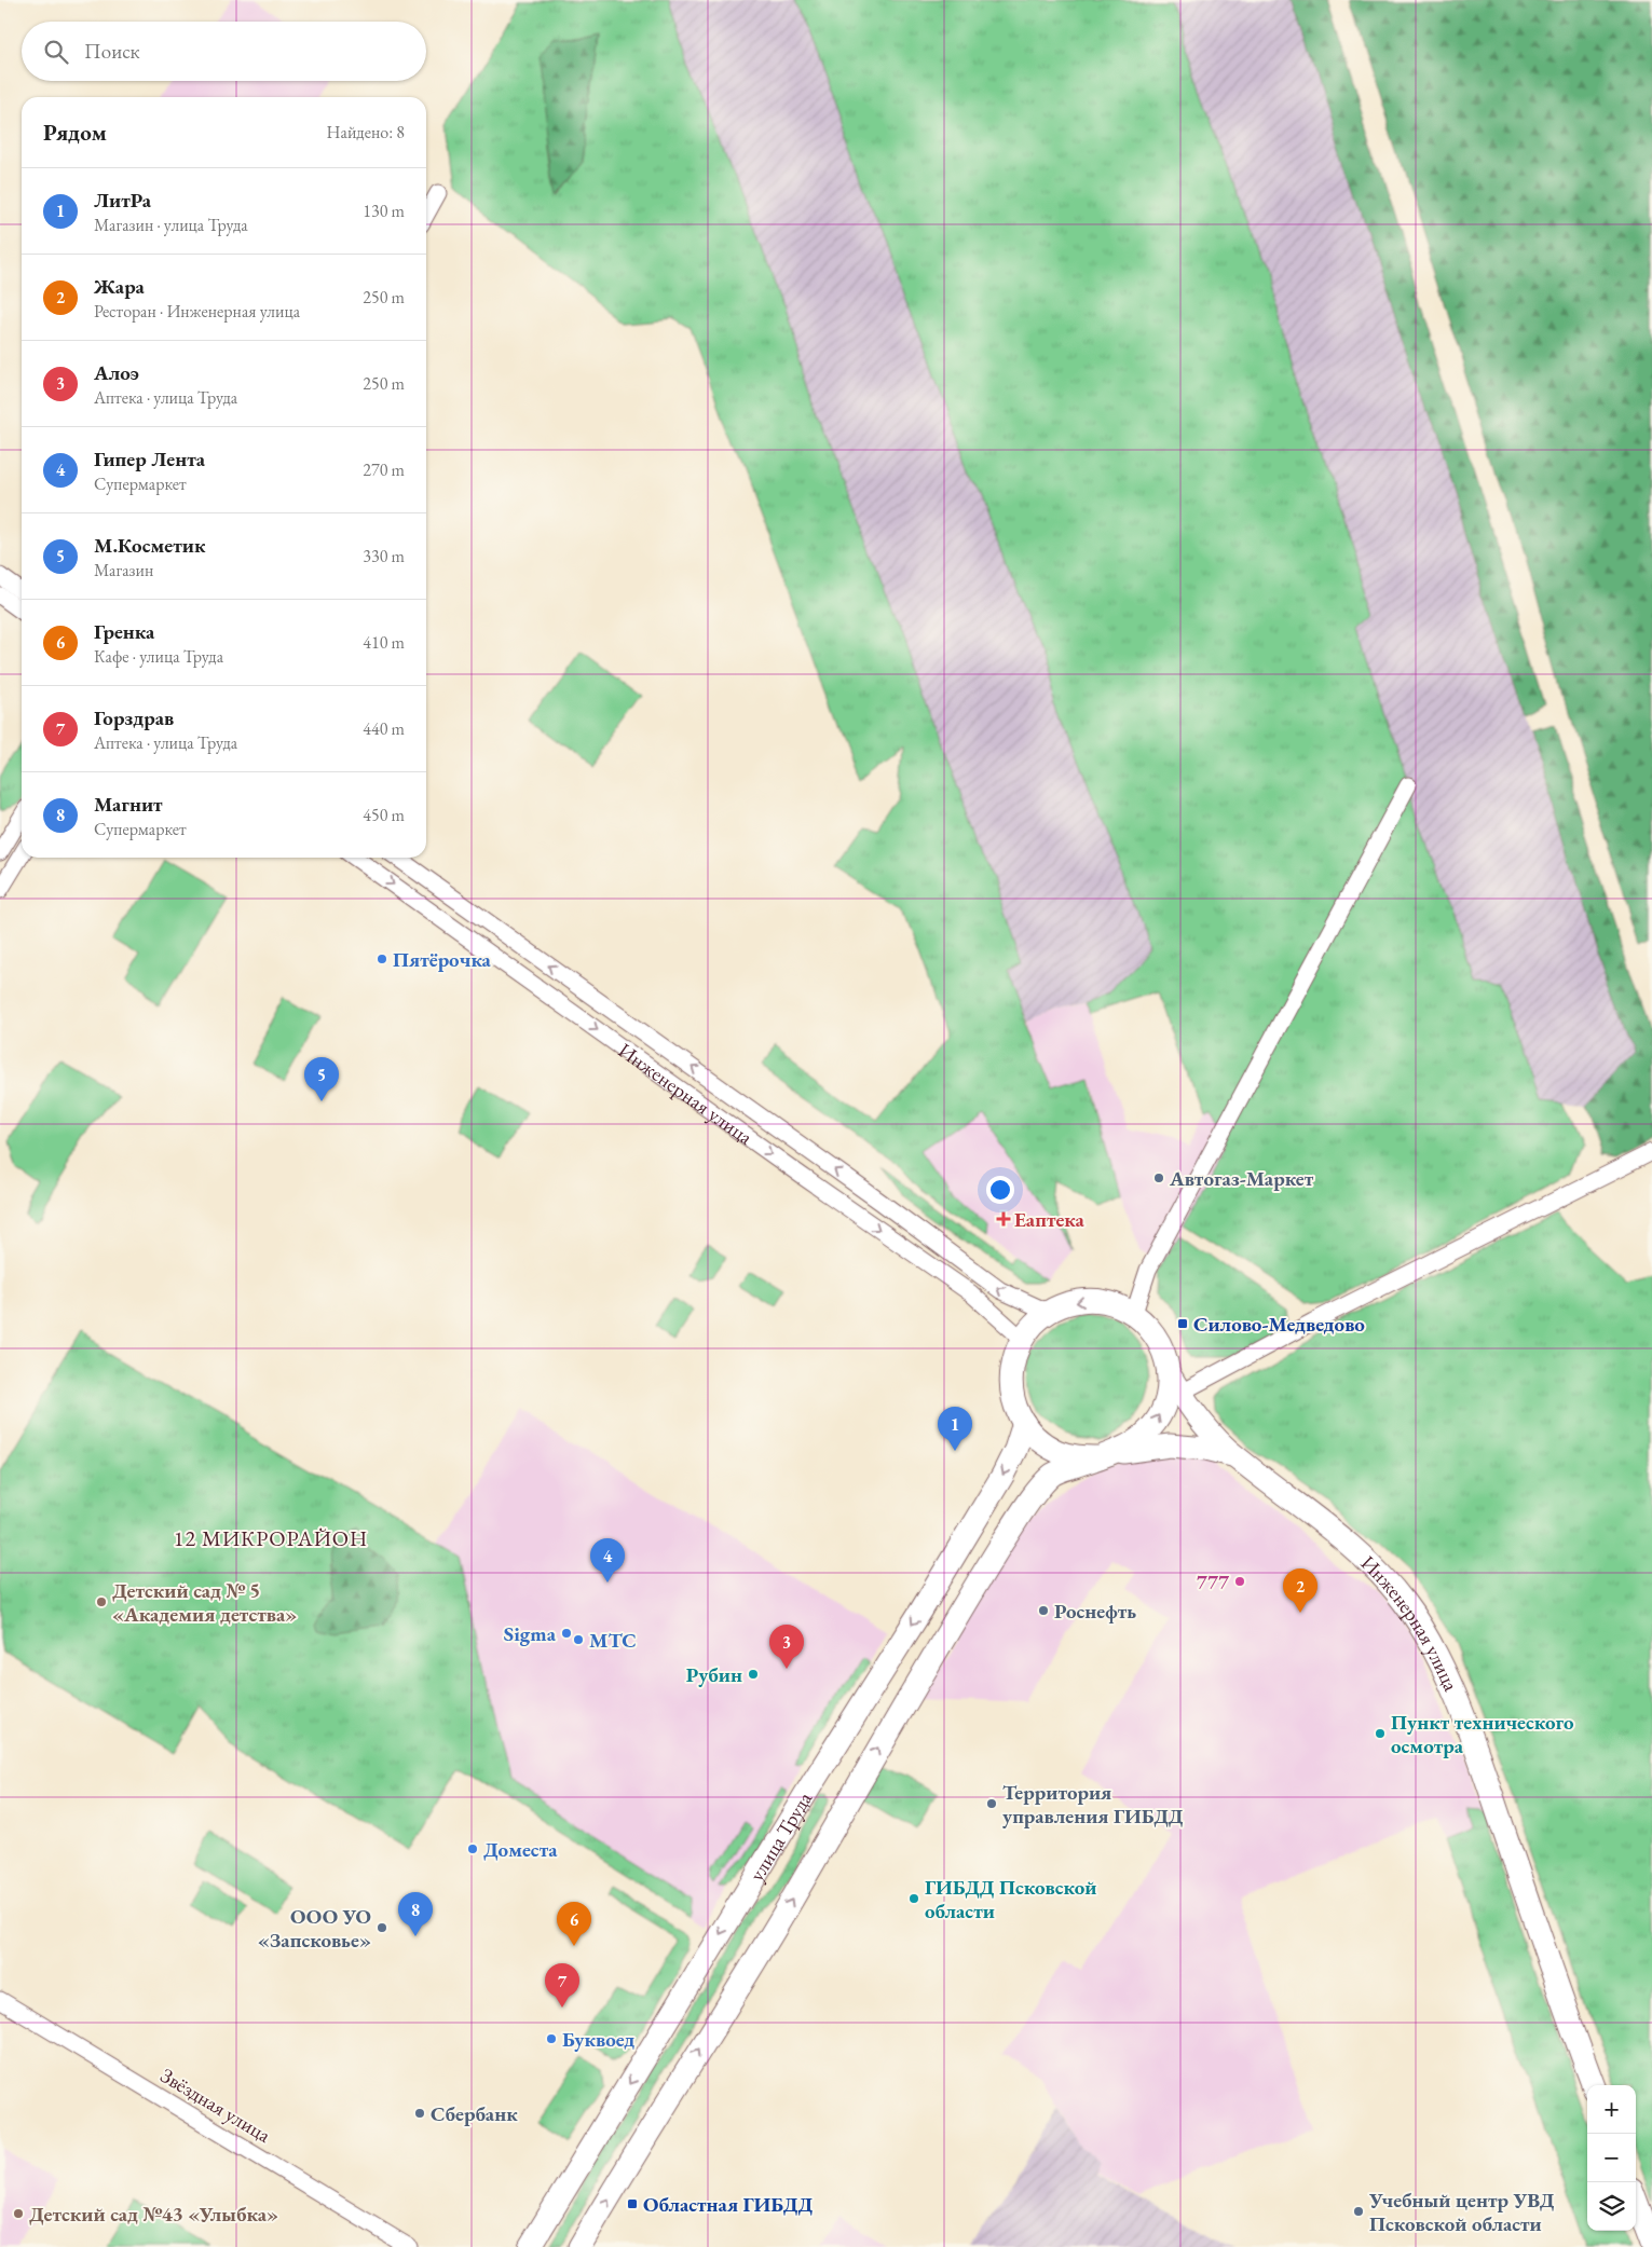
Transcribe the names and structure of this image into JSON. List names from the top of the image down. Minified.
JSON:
{"streets":{"main road":["Инженерная улица","улица Труда"],"street":["Звёздная улица"]},"crossings":[["Инженерная улица","улица Труда"]],"districts":["12 МИКРОРАЙОН"],"places":{"other":["Пятёрочка","Автогаз-Маркет","777","Детский сад № 5 «Академия детства»","Роснефть","Sigma","МТС","Рубин","Пункт технического осмотра","Территория управления ГИБДД","Доместа","ГИБДД Псковской области","ООО УО «Запсковье»","Буквоед","Сбербанк","Учебный центр УВД Псковской области","Детский сад №43 «Улыбка»"],"health":["Еаптека"],"transit":["Силово-Медведово","Областная ГИБДД"]},"page":{"search":"Поиск","heading":["Рядом","Найдено: 8"],"list":[{"mark":"1","name":"ЛитРа","note":"Магазин · улица Труда","value":"130 m"},{"mark":"2","name":"Жара","note":"Ресторан · Инженерная улица","value":"250 m"},{"mark":"3","name":"Алоэ","note":"Аптека · улица Труда","value":"250 m"},{"mark":"4","name":"Гипер Лента","note":"Супермаркет","value":"270 m"},{"mark":"5","name":"М.Косметик","note":"Магазин","value":"330 m"},{"mark":"6","name":"Гренка","note":"Кафе · улица Труда","value":"410 m"},{"mark":"7","name":"Горздрав","note":"Аптека · улица Труда","value":"440 m"},{"mark":"8","name":"Магнит","note":"Супермаркет","value":"450 m"}],"pins":["5","1","4","2","3","8","6","7"],"map_buttons":["+","−"]}}
